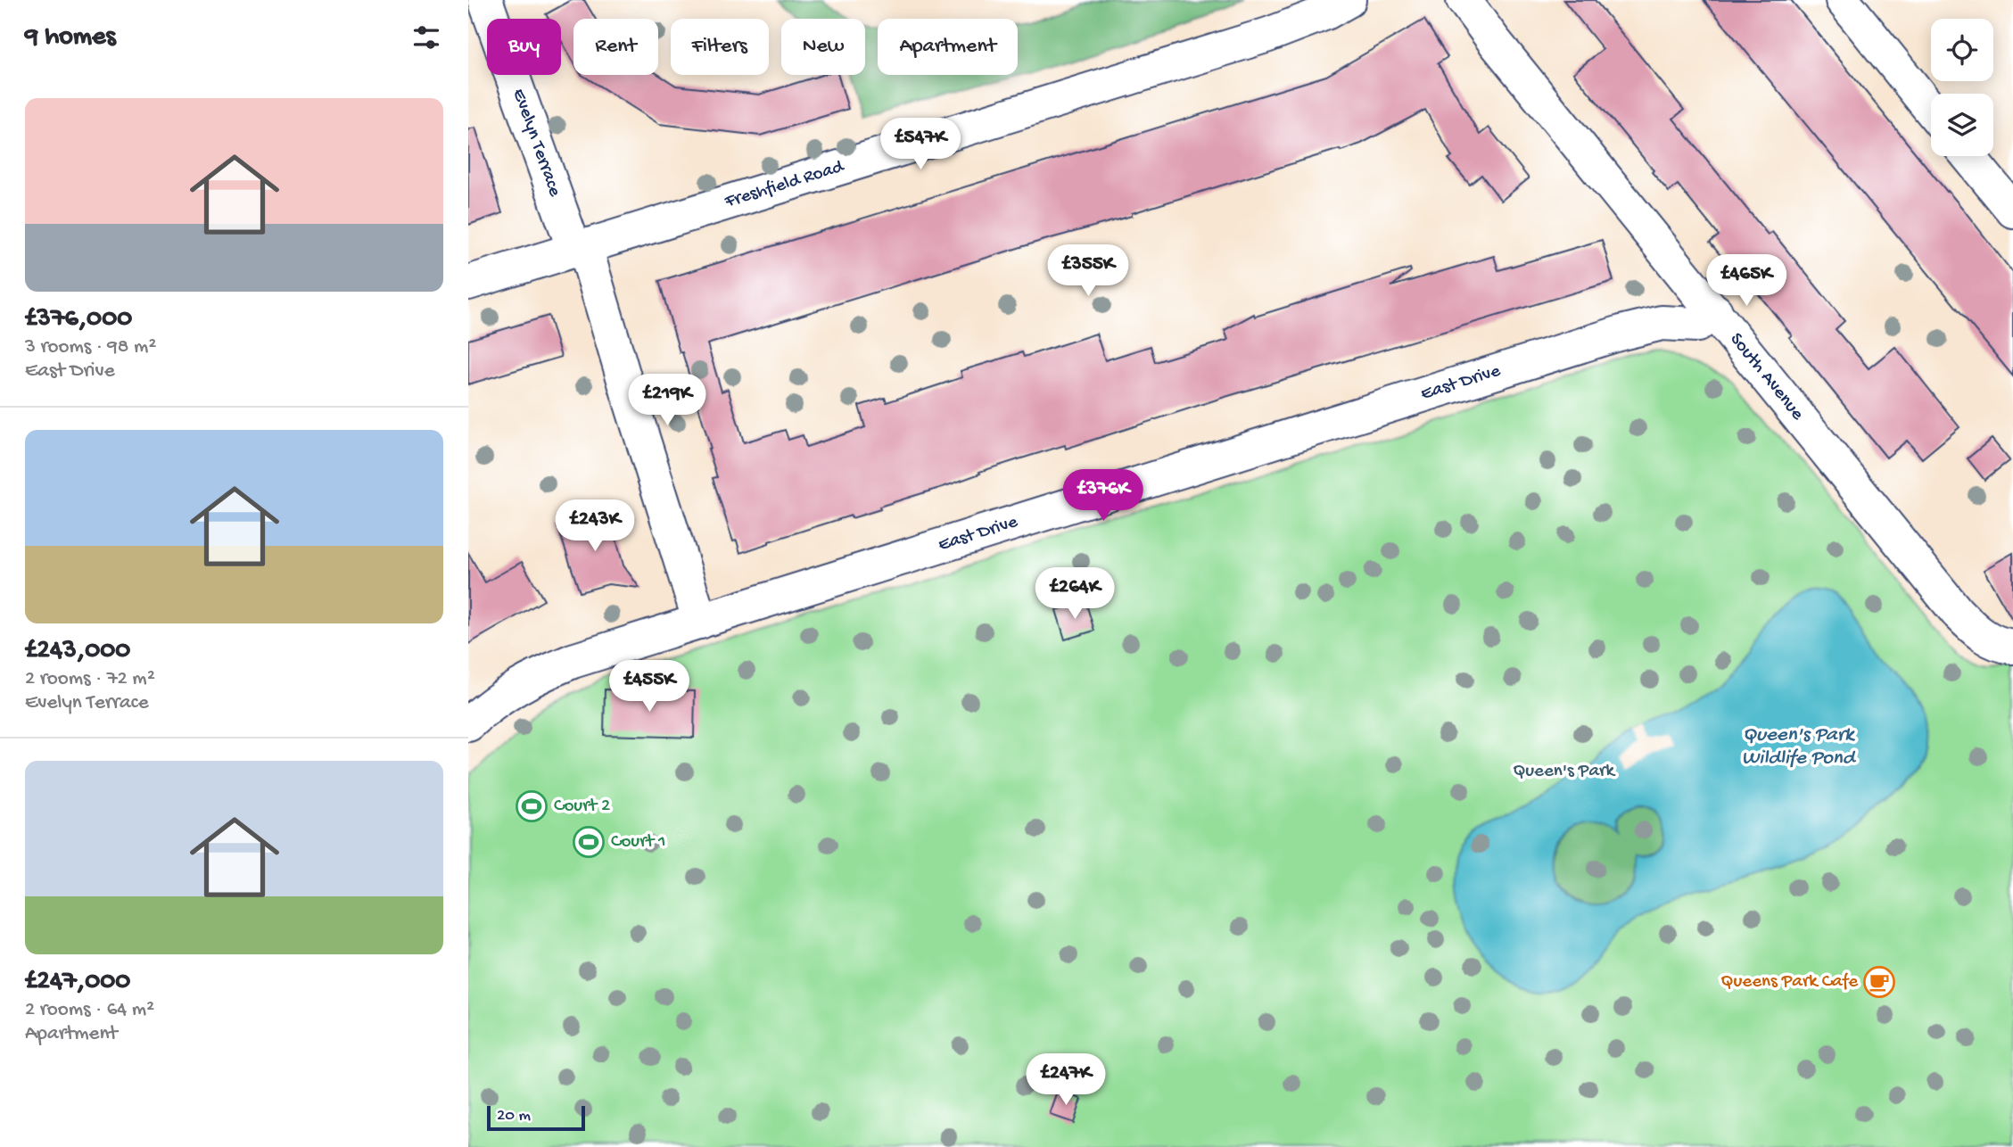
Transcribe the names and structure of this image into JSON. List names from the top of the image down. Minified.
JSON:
{"streets":{"street":["Evelyn Terrace","Freshfield Road","South Avenue","East Drive"]},"crossings":[["Evelyn Terrace","Freshfield Road"],["Evelyn Terrace","East Drive"],["South Avenue","East Drive"]],"water":["Queen's Park Wildlife Pond"],"parks":["Queen's Park"],"places":{"sports":["Court 2","Court 1"],"cafe":["Queens Park Cafe"]},"scale_bar":"20 m","page":{"heading":"9 homes","chip":["Buy","Rent","Filters","New","Apartment"],"list":[{"name":"£376,000","note":"3 rooms · 98 m² · East Drive"},{"name":"£243,000","note":"2 rooms · 72 m² · Evelyn Terrace"},{"name":"£247,000","note":"2 rooms · 64 m² · Apartment"}],"price":["£547K","£355K","£465K","£219K","£376K","£243K","£264K","£455K","£247K"],"scale":"20 m"}}
